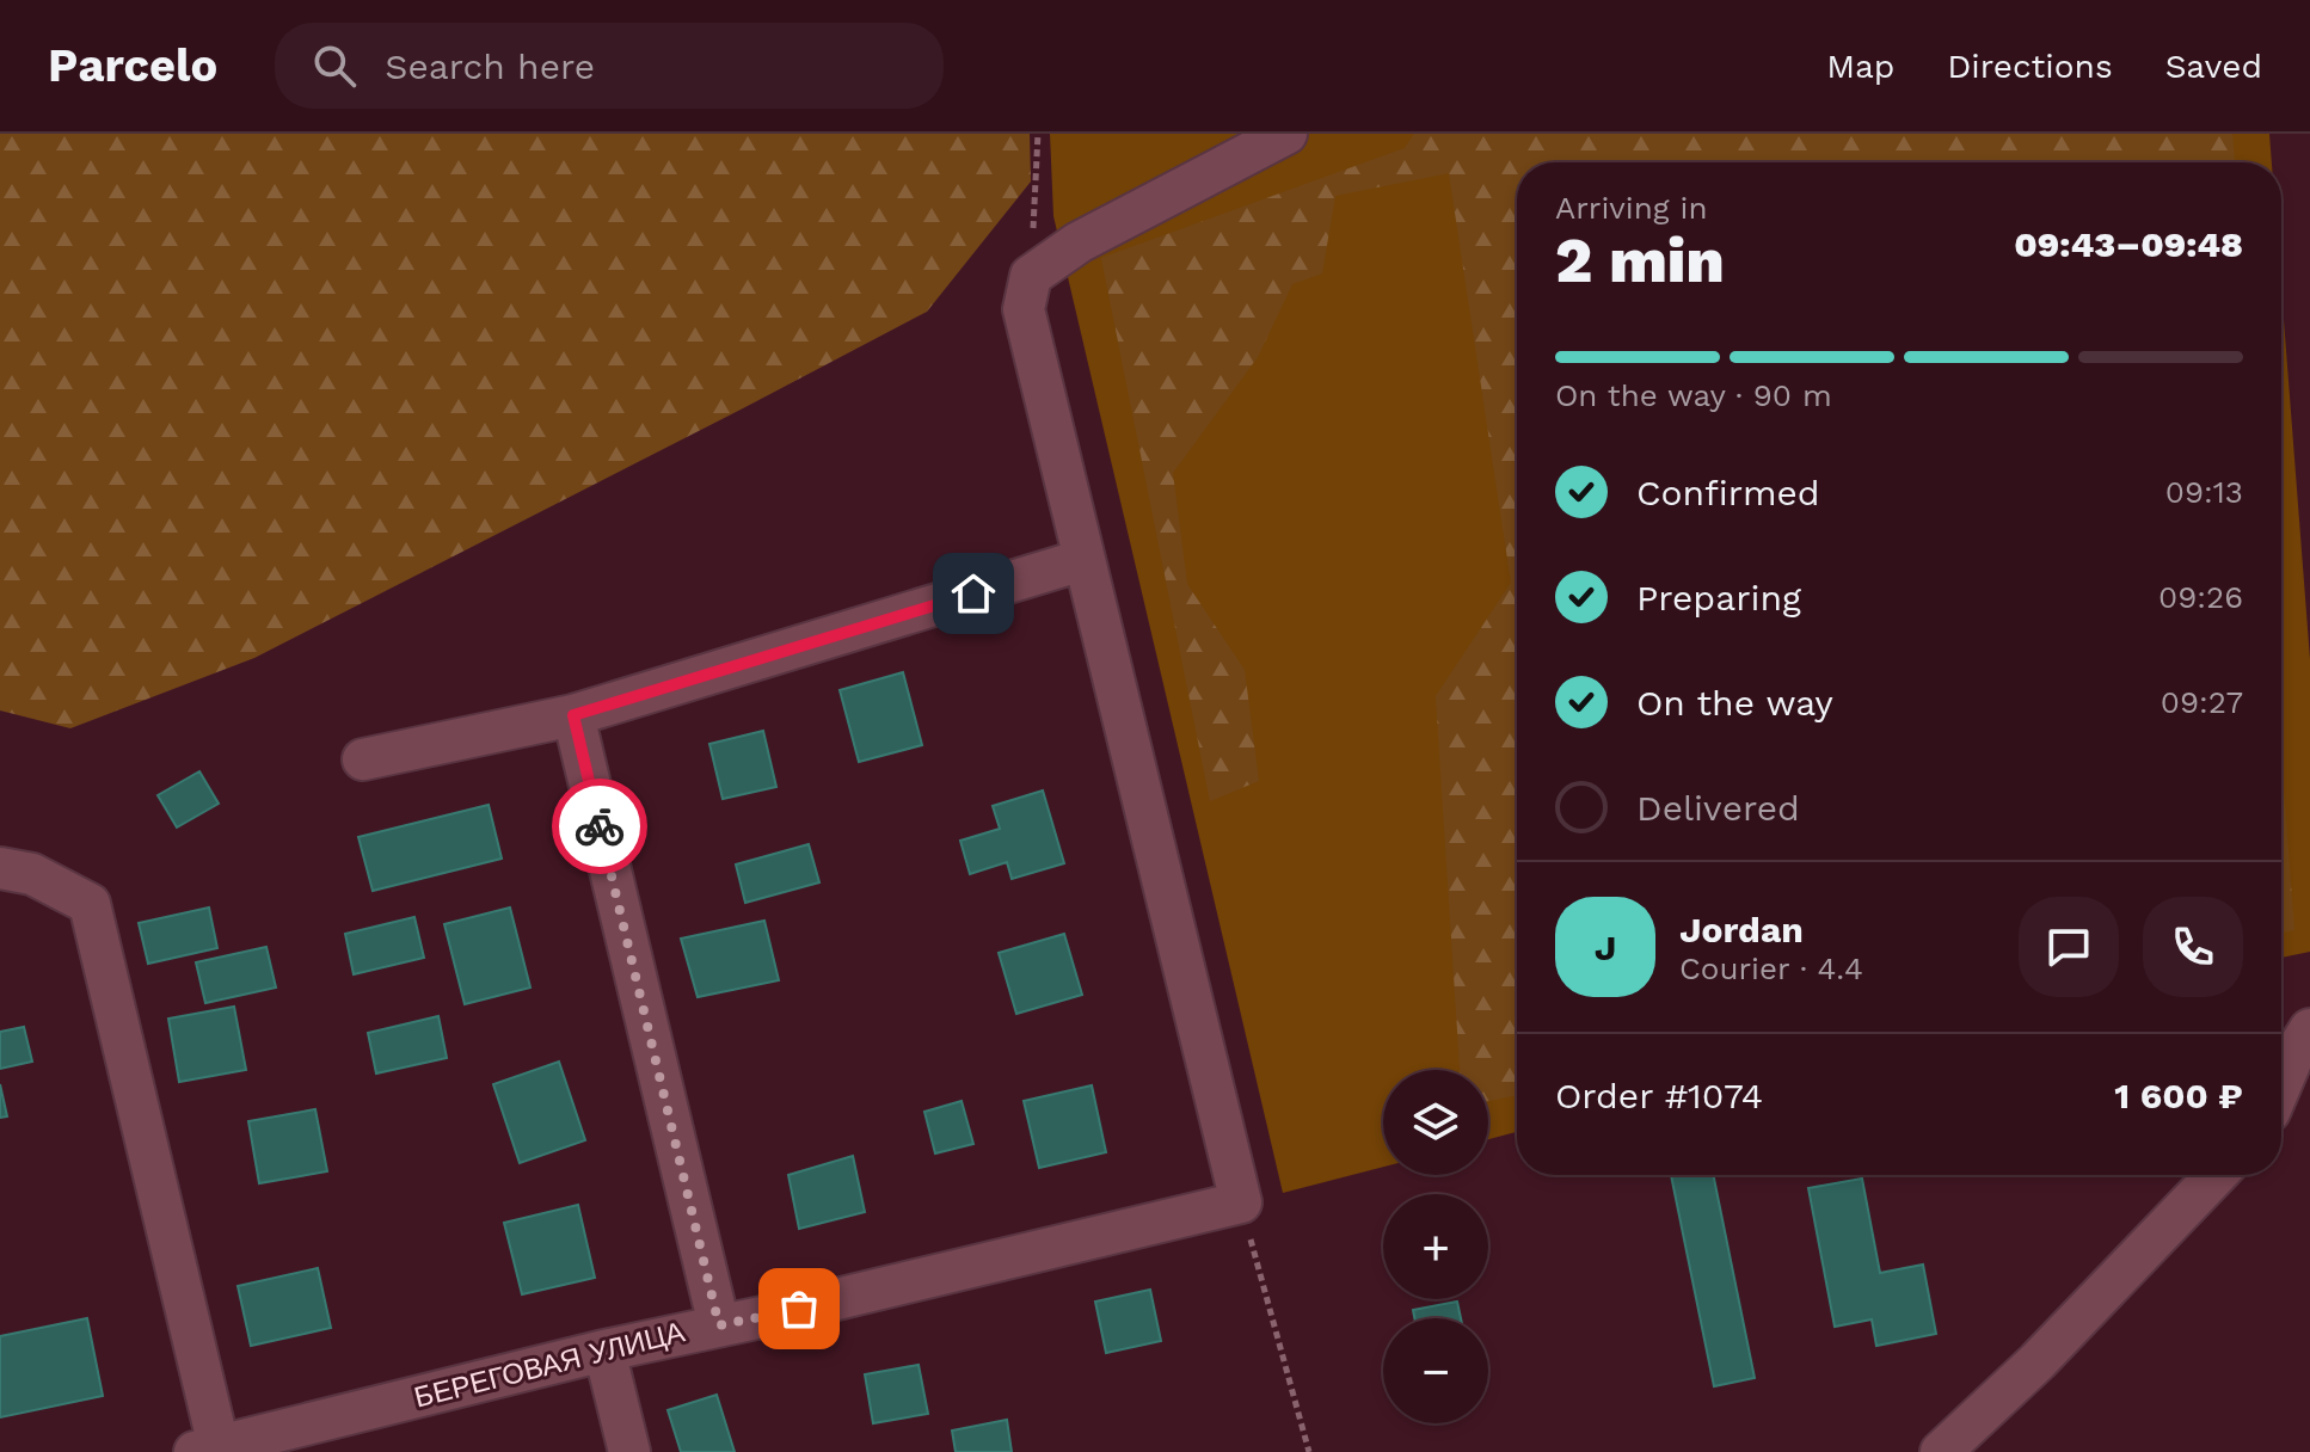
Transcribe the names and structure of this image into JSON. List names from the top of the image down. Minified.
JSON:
{"streets":{"street":["БЕРЕГОВАЯ УЛИЦА"]},"page":{"header":"Parcelo","search":"Search here","nav":["Map","Directions","Saved"],"heading":["2 min","Arriving in","09:43–09:48"],"panel":["Jordan","Courier · 4.4","Order #1074","1 600 ₽"],"bar":"On the way · 90 m","list":[["Confirmed","09:13"],["Preparing","09:26"],["On the way","09:27"],"Delivered"],"round":"J","map_buttons":["+","−"]}}
